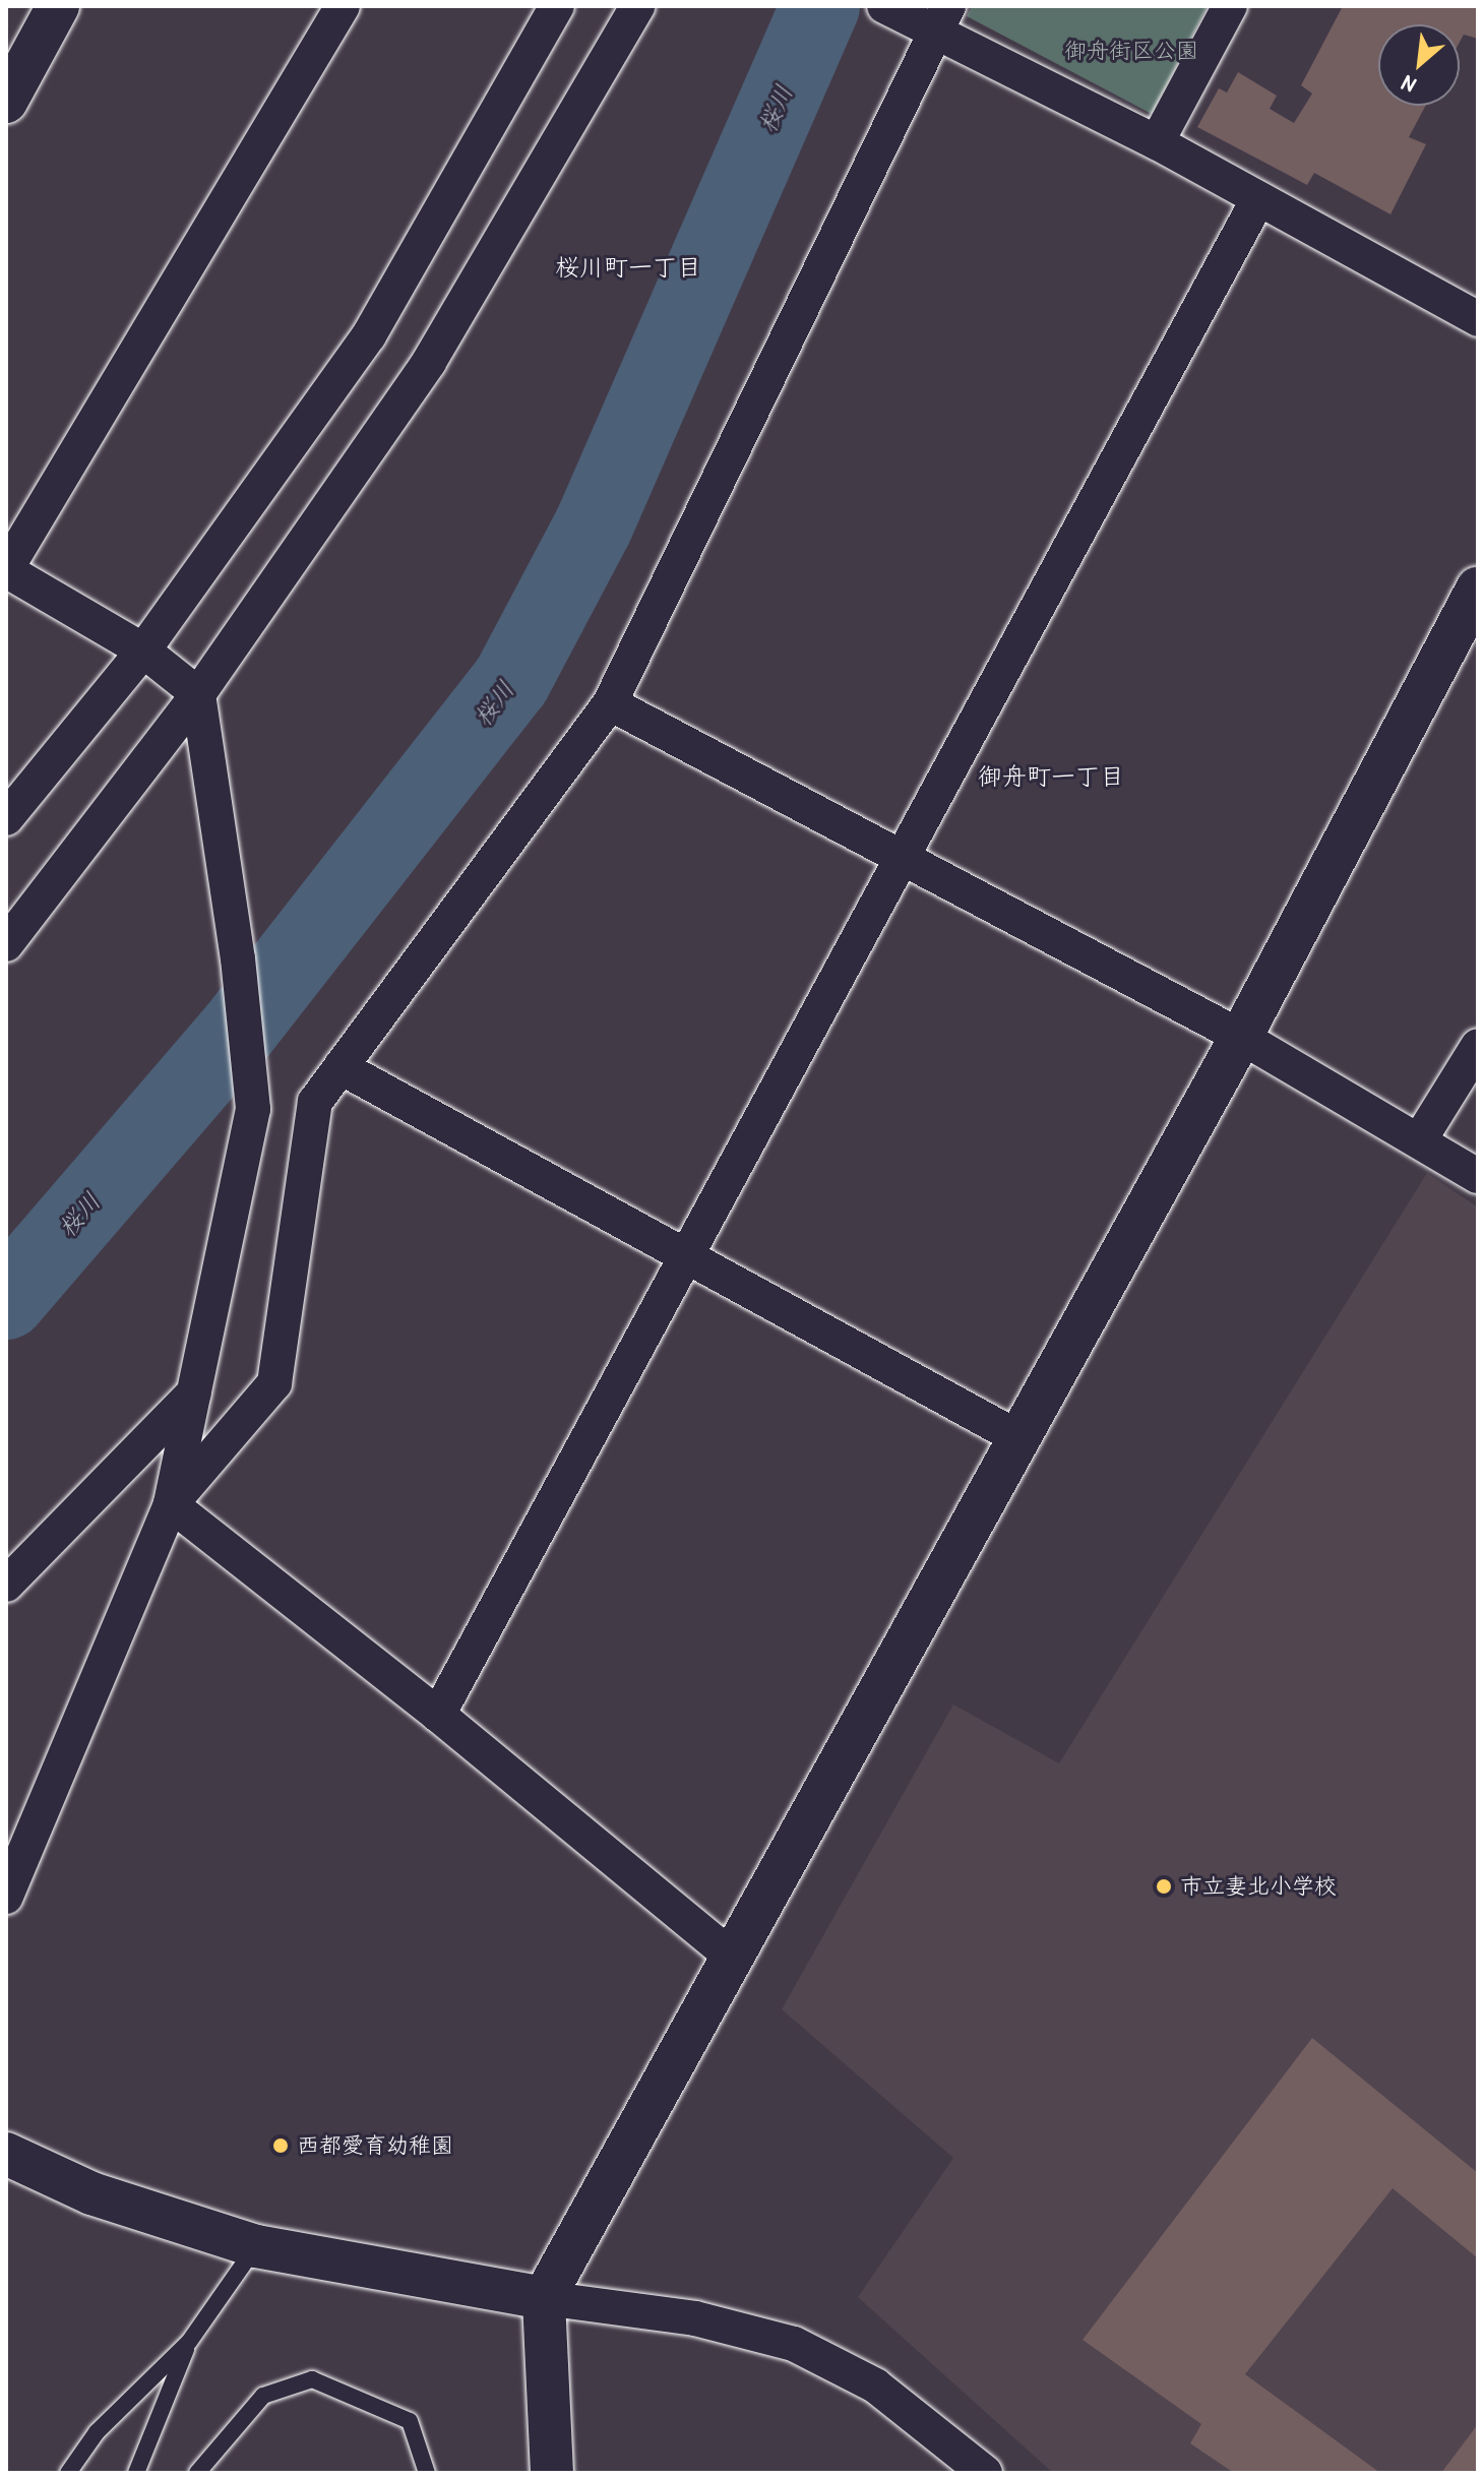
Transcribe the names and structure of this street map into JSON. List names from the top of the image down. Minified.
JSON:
{"districts":["桜川町一丁目","御舟町一丁目"],"water":["桜川"],"parks":["御舟街区公園"],"places":["市立妻北小学校","西都愛育幼稚園"],"north":"bottom left"}
